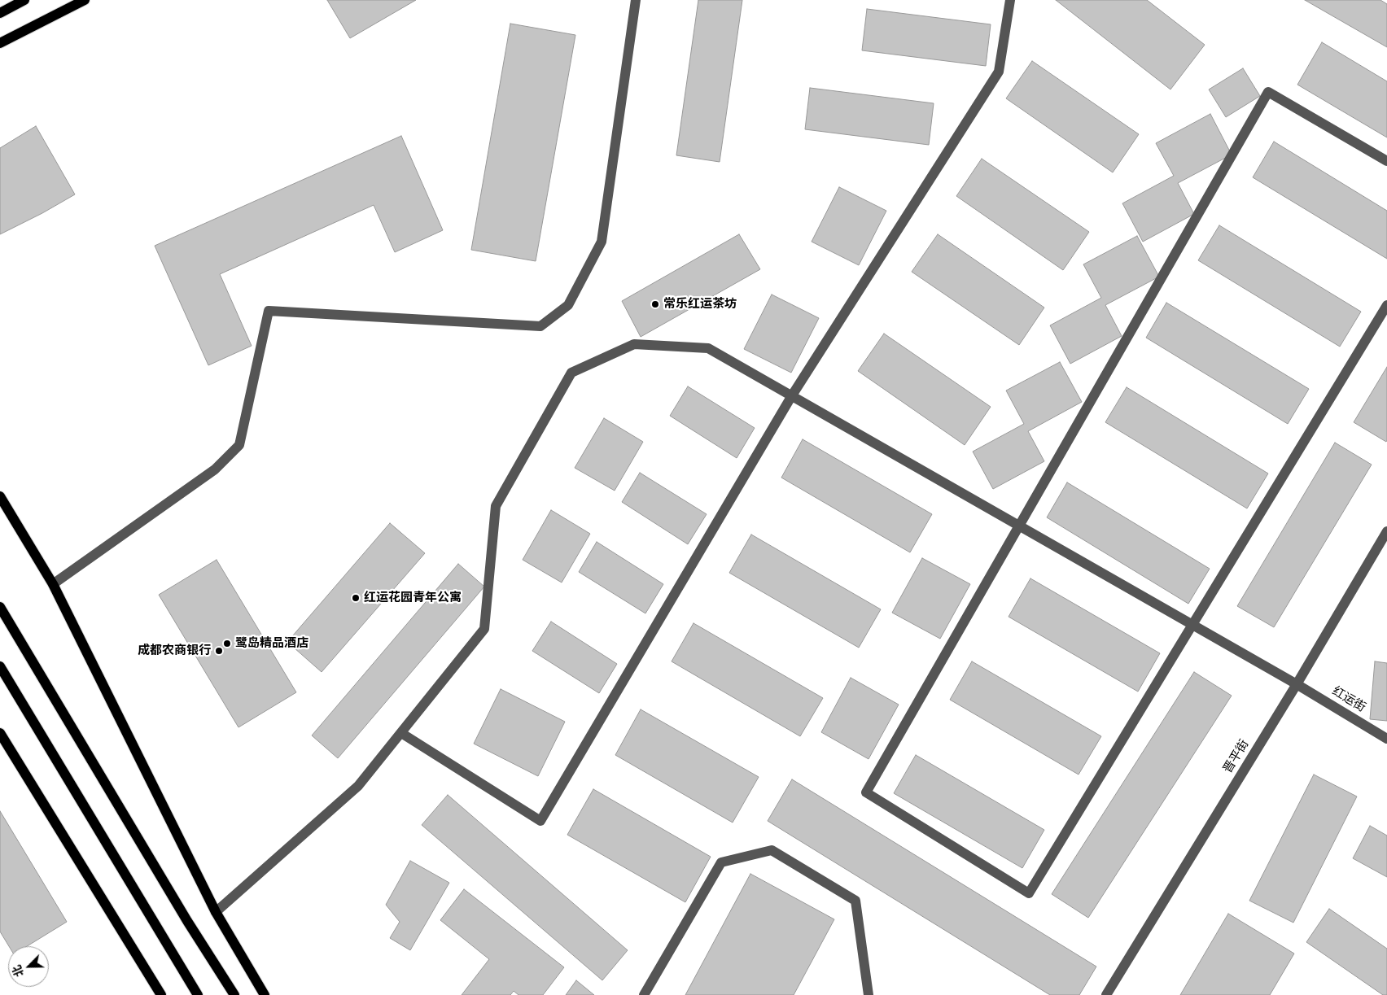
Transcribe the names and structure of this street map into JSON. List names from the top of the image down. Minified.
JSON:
{"streets":{"street":["红运街","晋平街"]},"crossings":[["红运街","晋平街"]],"places":["常乐红运茶坊","红运花园青年公寓","鹭岛精品酒店","成都农商银行"],"north":"bottom left"}
